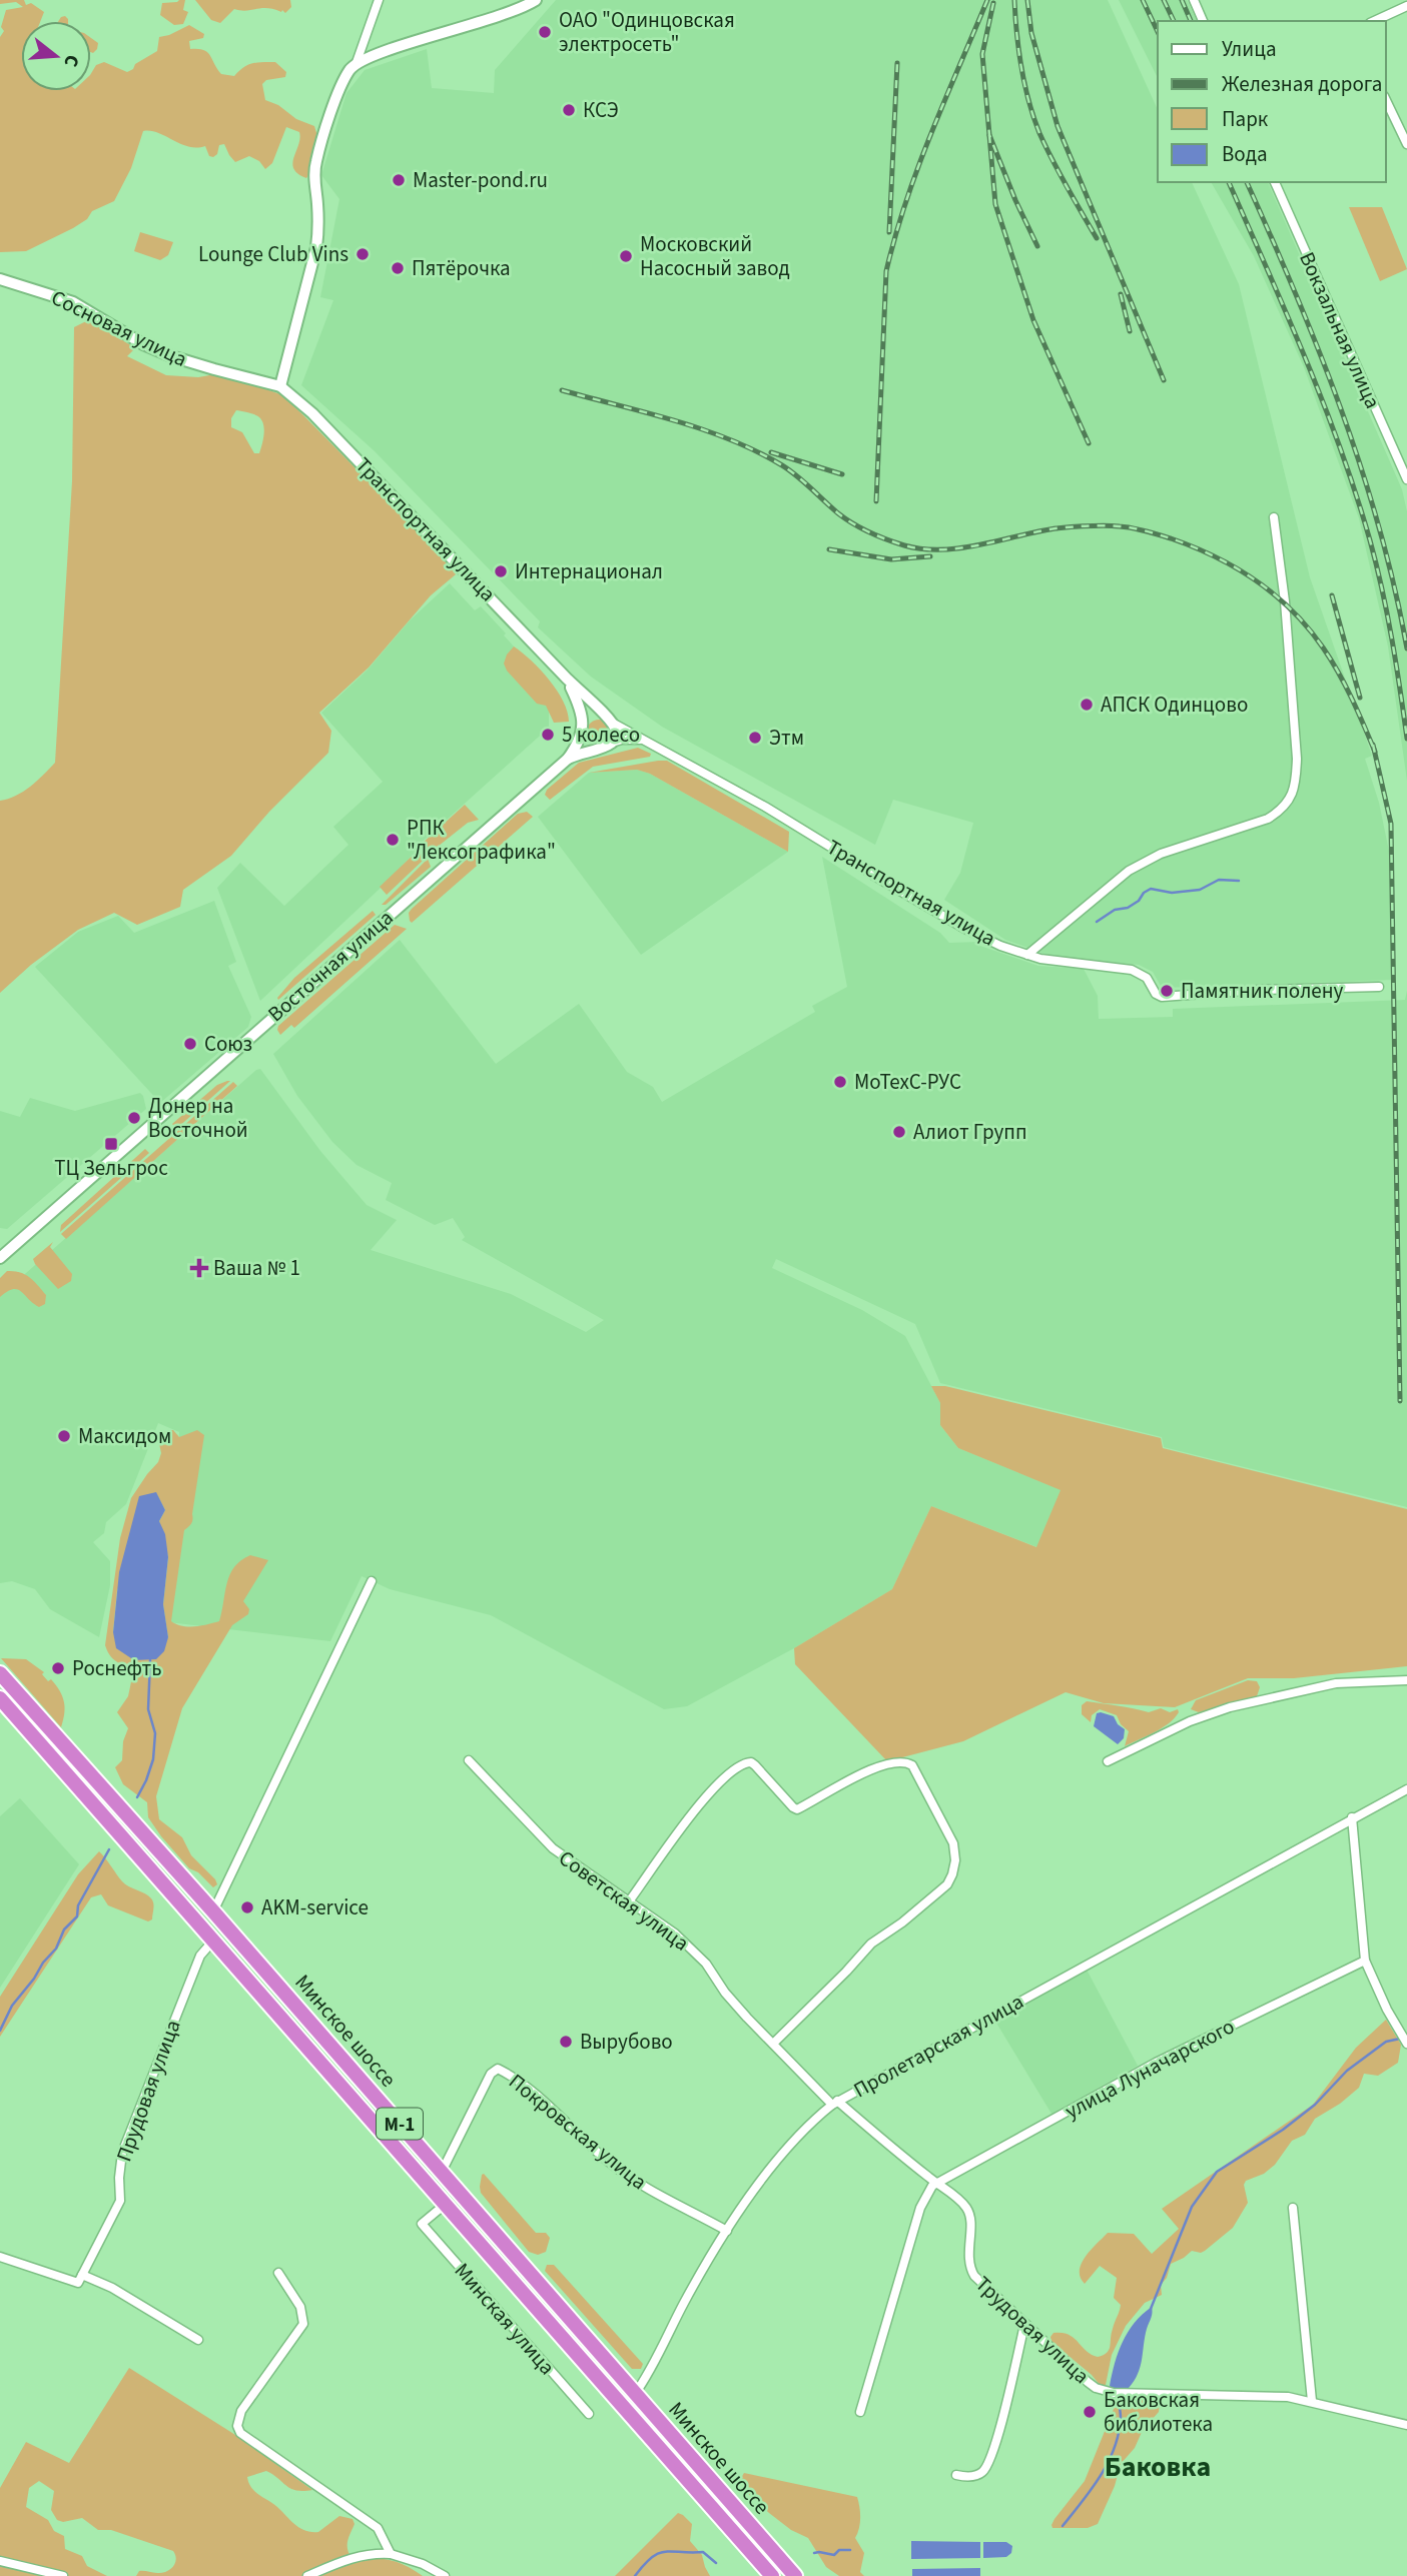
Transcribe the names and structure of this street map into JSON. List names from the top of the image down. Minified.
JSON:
{"streets":{"highway":["Минское шоссе","М-1"],"street":["Сосновая улица","Вокзальная улица","Транспортная улица","Восточная улица","Советская улица","Пролетарская улица","улица Луначарского","Прудовая улица","Покровская улица","Минская улица","Трудовая улица"]},"crossings":[["Сосновая улица","Транспортная улица"],["Транспортная улица","Восточная улица"],["Советская улица","Пролетарская улица"],["Советская улица","Трудовая улица"],["Минское шоссе","Пролетарская улица"],["Минское шоссе","Прудовая улица"],["Минское шоссе","Покровская улица"],["Минское шоссе","Минская улица"],["Пролетарская улица","Покровская улица"],["Пролетарская улица","Трудовая улица"],["улица Луначарского","Трудовая улица"]],"districts":["Баковка"],"places":{"other":["ОАО \"Одинцовская электросеть\"","КСЭ","Master-pond.ru","Lounge Club Vins","Московский Насосный завод","Пятёрочка","Интернационал","АПСК Одинцово","5 колесо","Этм","РПК \"Лексографика\"","Памятник полену","Союз","МоТехС-РУС","Донер на Восточной","Алиот Групп","Максидом","Роснефть","AKM-service","Вырубово","Баковская библиотека"],"transit":["ТЦ Зельгрос"],"health":["Ваша № 1"]},"legend":["Улица","Железная дорога","Парк","Вода"],"north":"right"}
